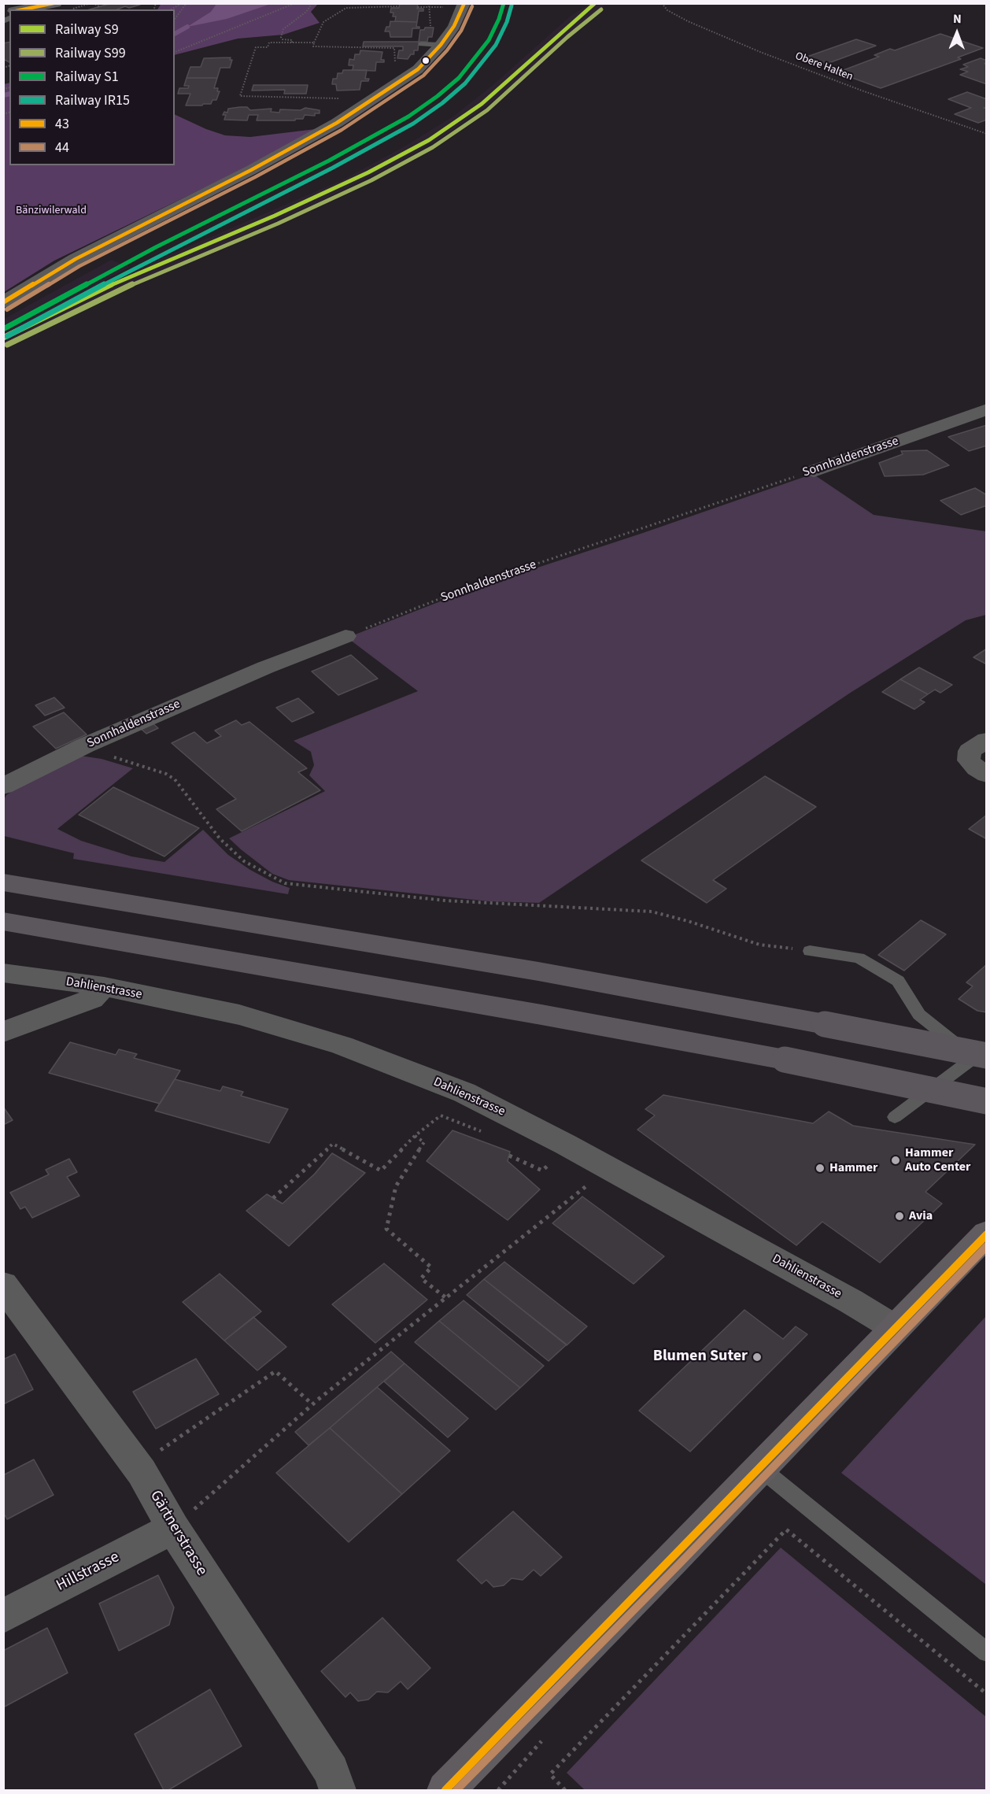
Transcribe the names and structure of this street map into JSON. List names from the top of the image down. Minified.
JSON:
{"streets":{"street":["Sonnhaldenstrasse","Dahlienstrasse","Gärtnerstrasse","Hillstrasse"],"path":["Obere Halten"]},"crossings":[["Gärtnerstrasse","Hillstrasse"]],"parks":["Bänziwilerwald"],"places":["Hammer Auto Center","Hammer","Avia","Blumen Suter"],"lines":["rail line S9","rail line S1","transit line 43","rail line IR15","transit line 44","rail line S99"],"legend":["Railway S9","Railway S99","Railway S1","Railway IR15","43","44"],"north":"top"}
